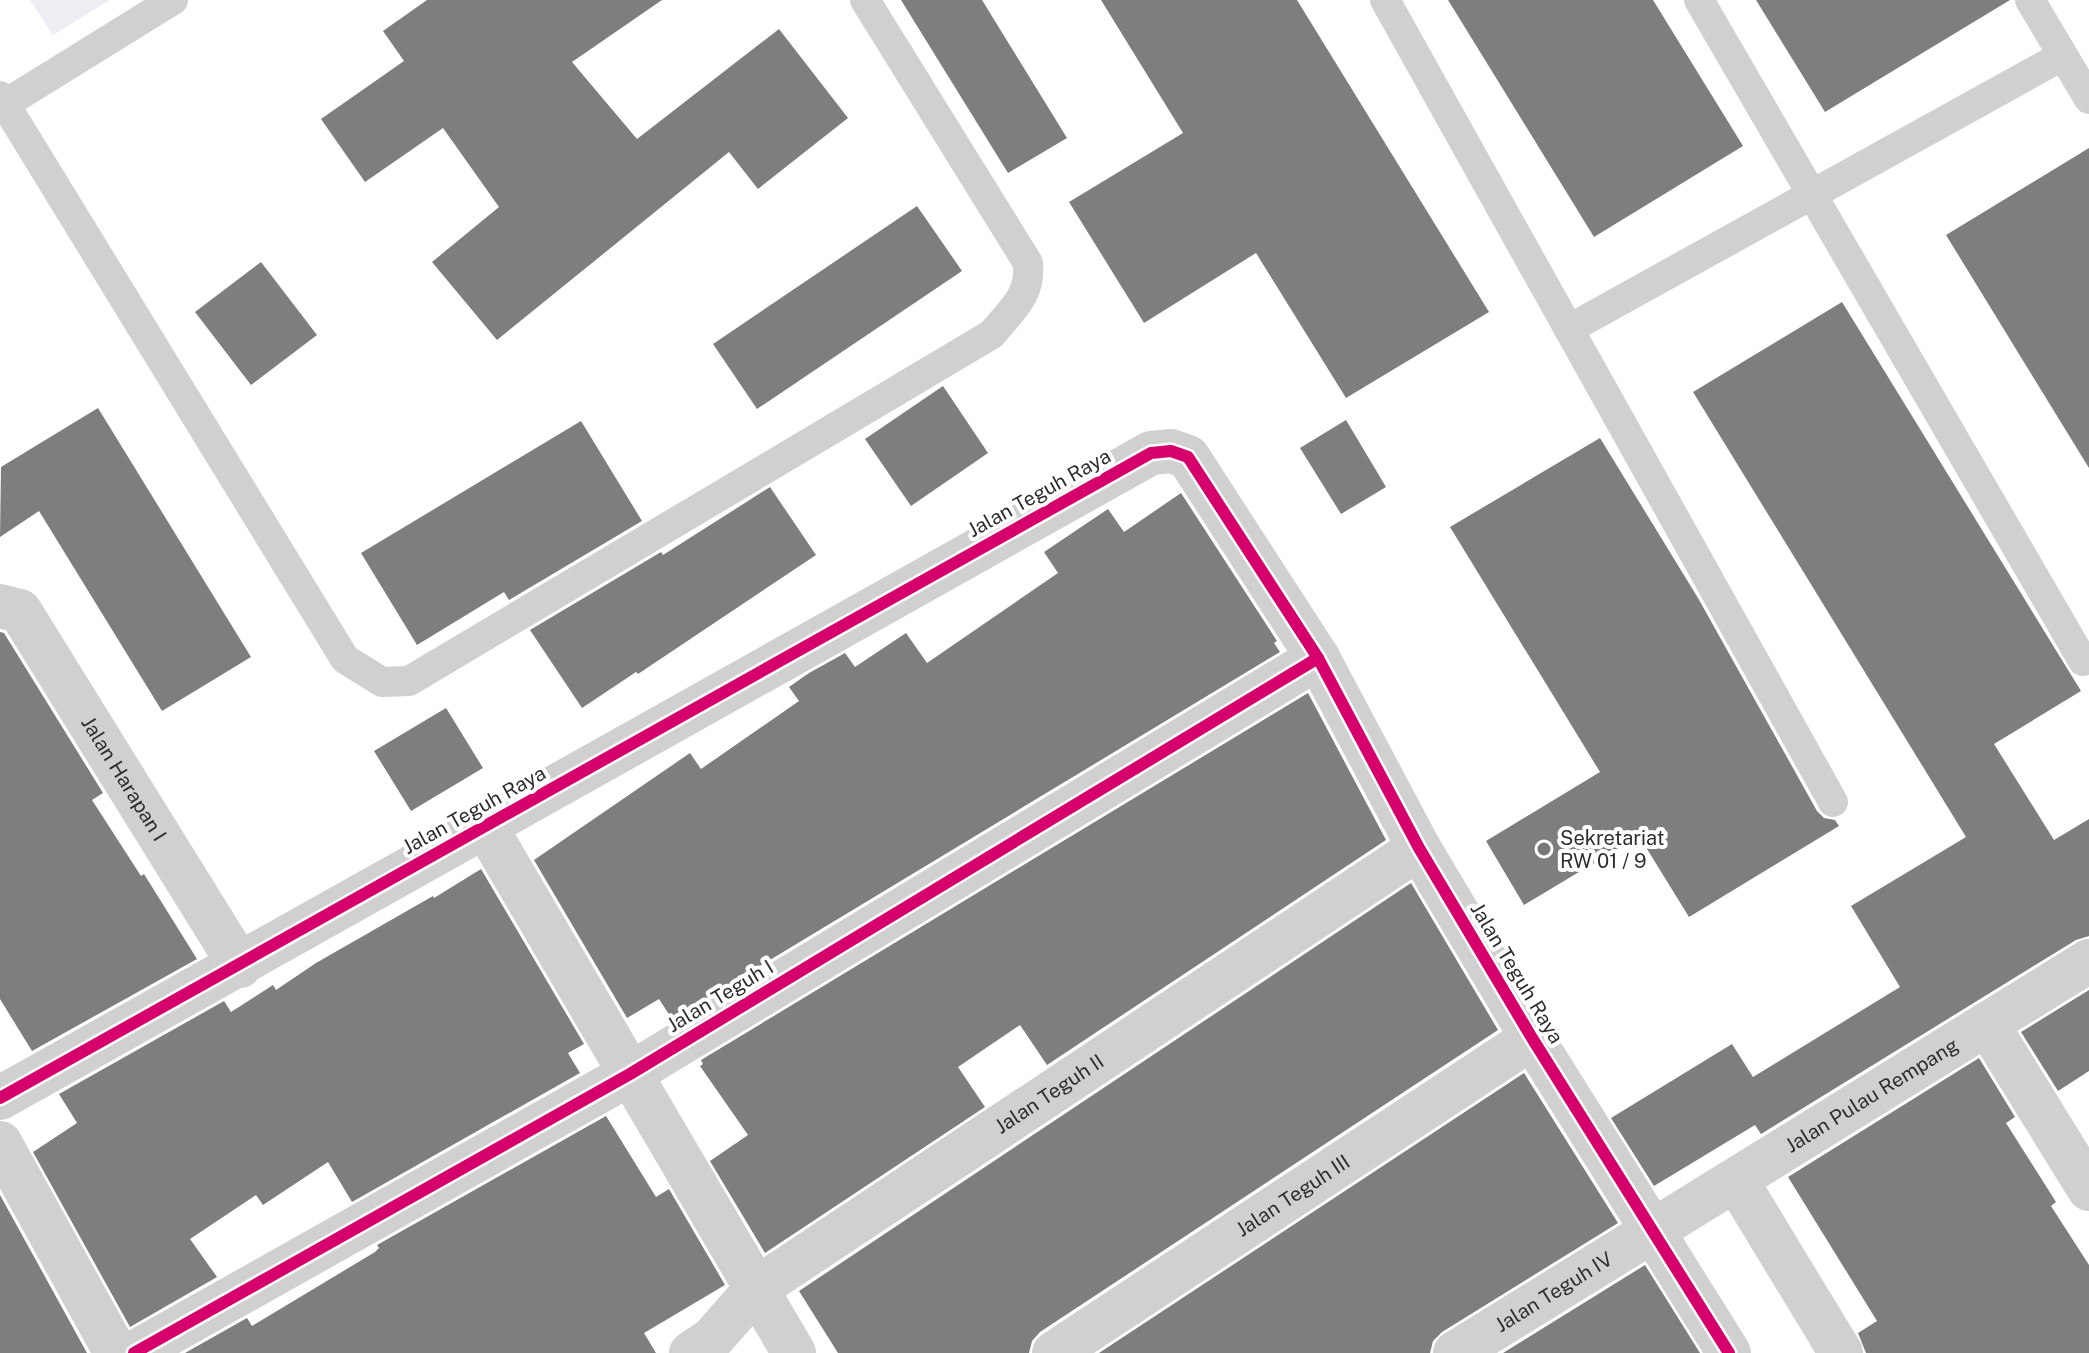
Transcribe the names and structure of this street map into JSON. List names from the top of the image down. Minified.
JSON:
{"streets":{"street":["Jalan Teguh Raya","Jalan Harapan I","Jalan Teguh I","Jalan Teguh II","Jalan Pulau Rempang","Jalan Teguh III","Jalan Teguh IV"]},"crossings":[["Jalan Teguh Raya","Jalan Harapan I"],["Jalan Teguh Raya","Jalan Teguh I"],["Jalan Teguh Raya","Jalan Teguh II"],["Jalan Teguh Raya","Jalan Pulau Rempang"],["Jalan Teguh Raya","Jalan Teguh III"],["Jalan Teguh Raya","Jalan Teguh IV"],["Jalan Pulau Rempang","Jalan Teguh IV"]],"places":["Sekretariat RW 01 / 9"]}
